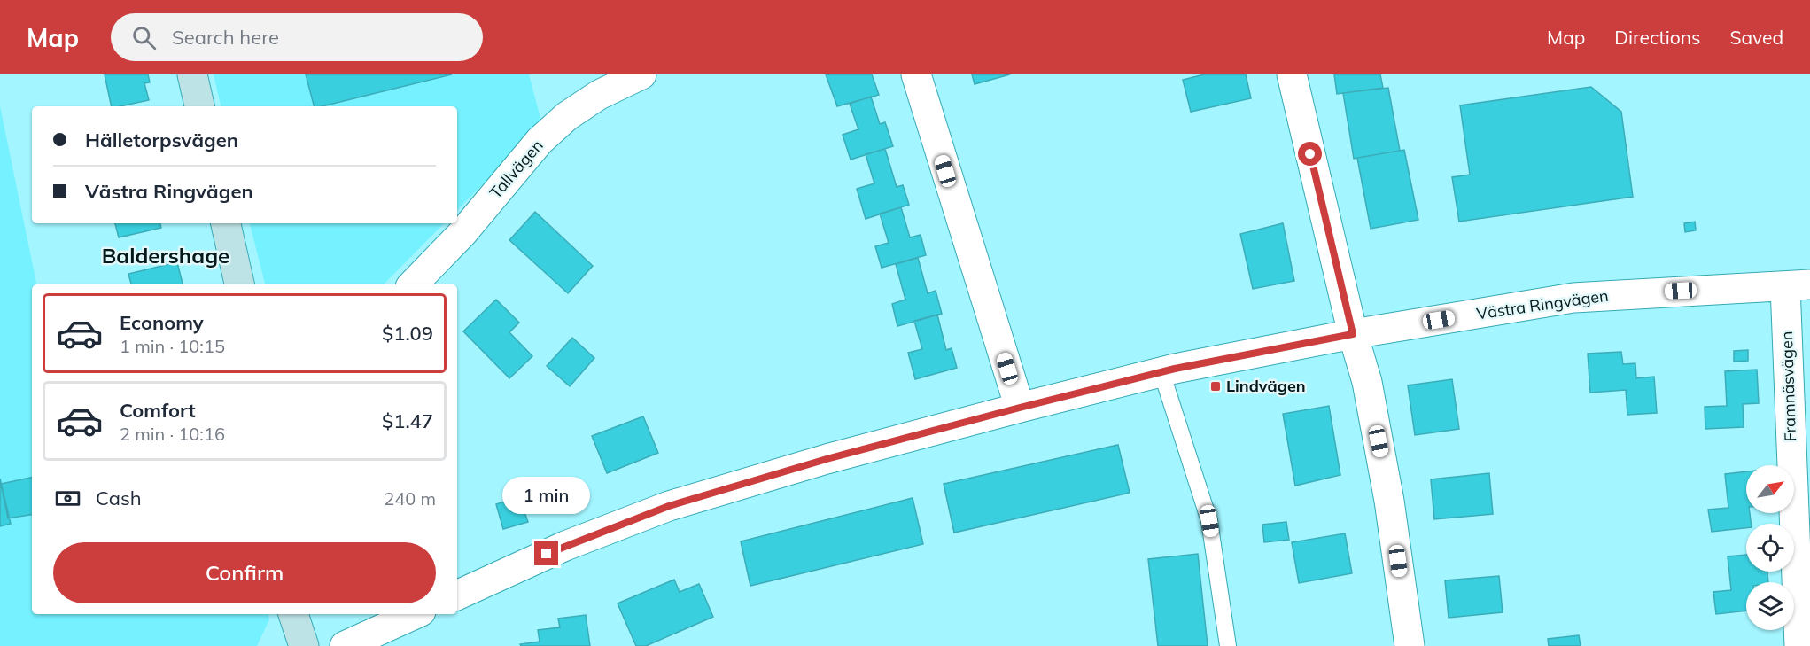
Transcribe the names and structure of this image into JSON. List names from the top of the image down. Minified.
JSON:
{"streets":{"street":["Tallvägen","Västra Ringvägen","Framnäsvägen"]},"crossings":[["Västra Ringvägen","Framnäsvägen"]],"districts":["Baldershage"],"places":{"transit":["Lindvägen"]},"north":"top right","page":{"header":"Map","search":"Search here","nav":["Map","Directions","Saved"],"banner":["Hälletorpsvägen","Västra Ringvägen"],"list":[{"name":"Economy","note":"1 min · 10:15","value":"$1.09"},{"name":"Comfort","note":"2 min · 10:16","value":"$1.47"}],"pay":["Cash","240 m"],"bubble":"1 min","buttons":"Confirm"}}
